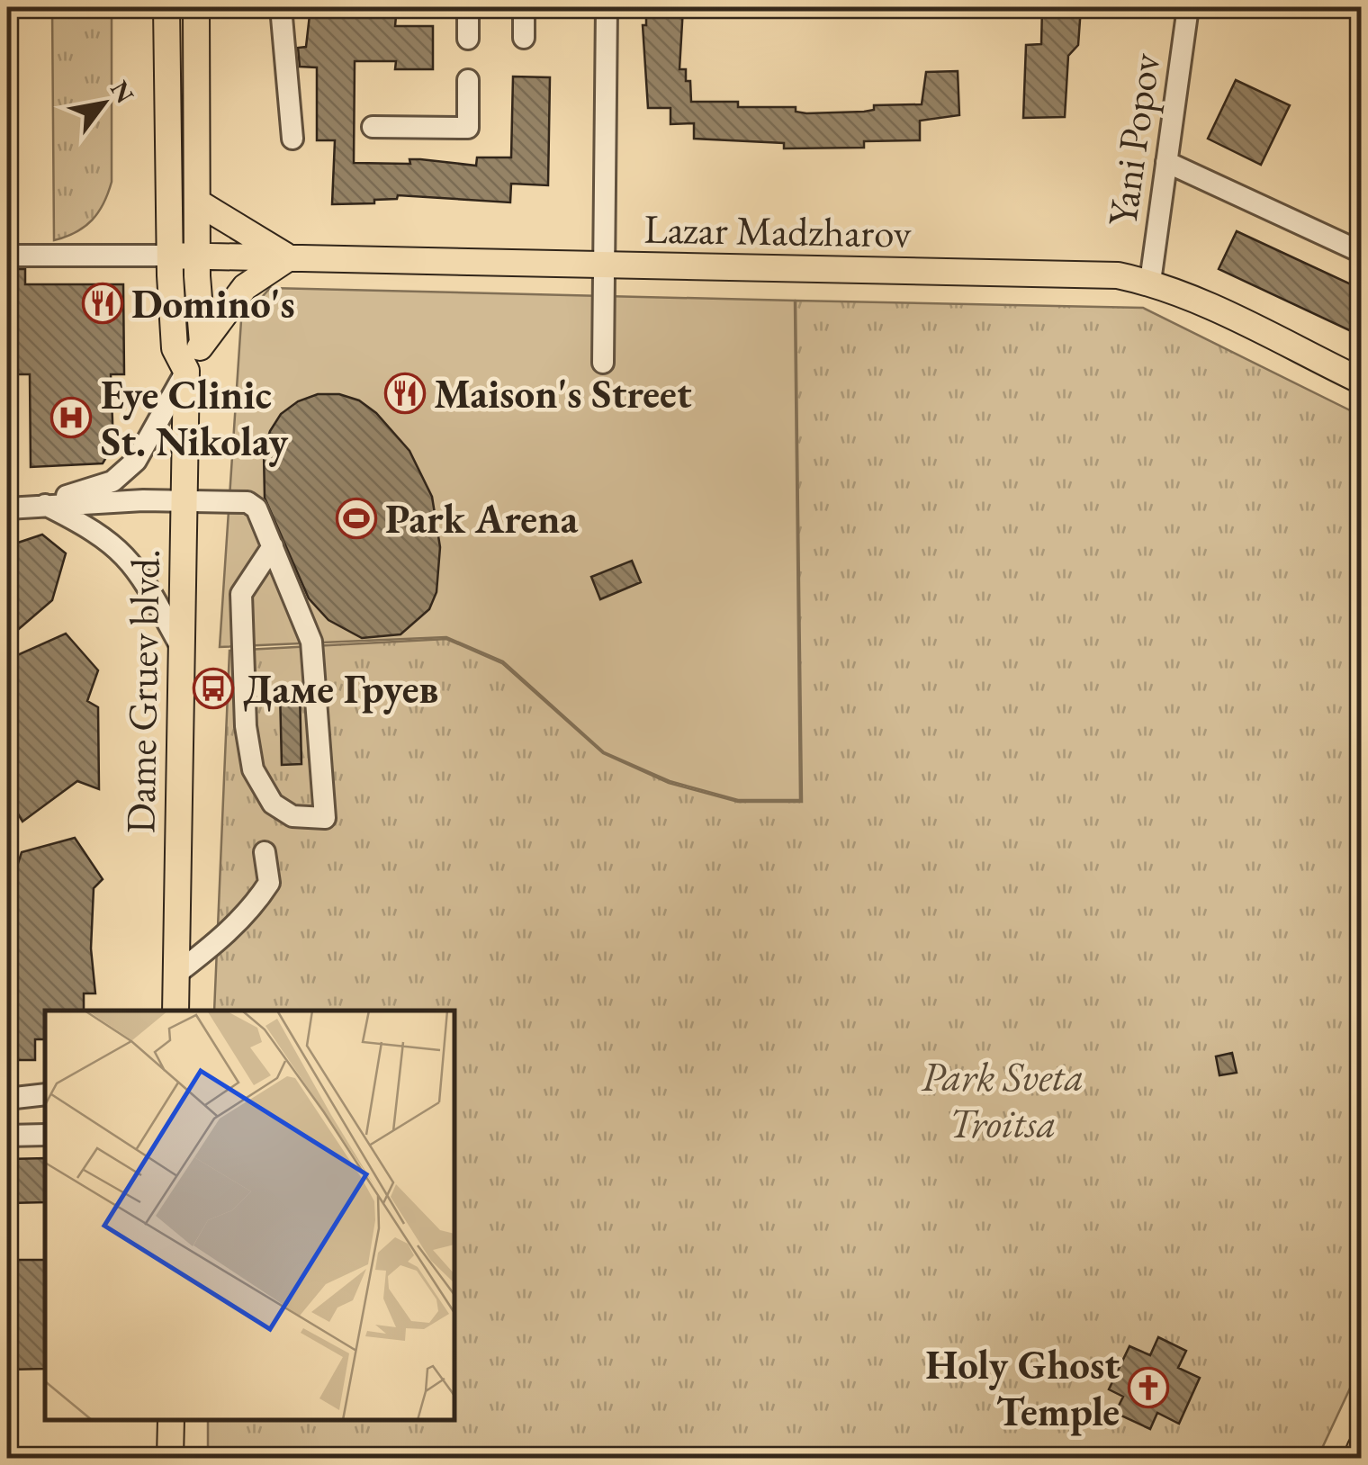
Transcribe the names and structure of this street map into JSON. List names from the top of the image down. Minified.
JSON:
{"streets":{"main road":["Lazar Madzharov","Dame Gruev blvd."],"street":["Yani Popov"]},"crossings":[["Yani Popov","Lazar Madzharov"],["Lazar Madzharov","Dame Gruev blvd."]],"parks":["Park Sveta Troitsa"],"places":{"restaurant":["Domino's","Maison's Street"],"hospital":["Eye Clinic St. Nikolay"],"sports":["Park Arena"],"bus stop":["Даме Груев"],"church":["Holy Ghost Temple"]},"north":"top right"}
